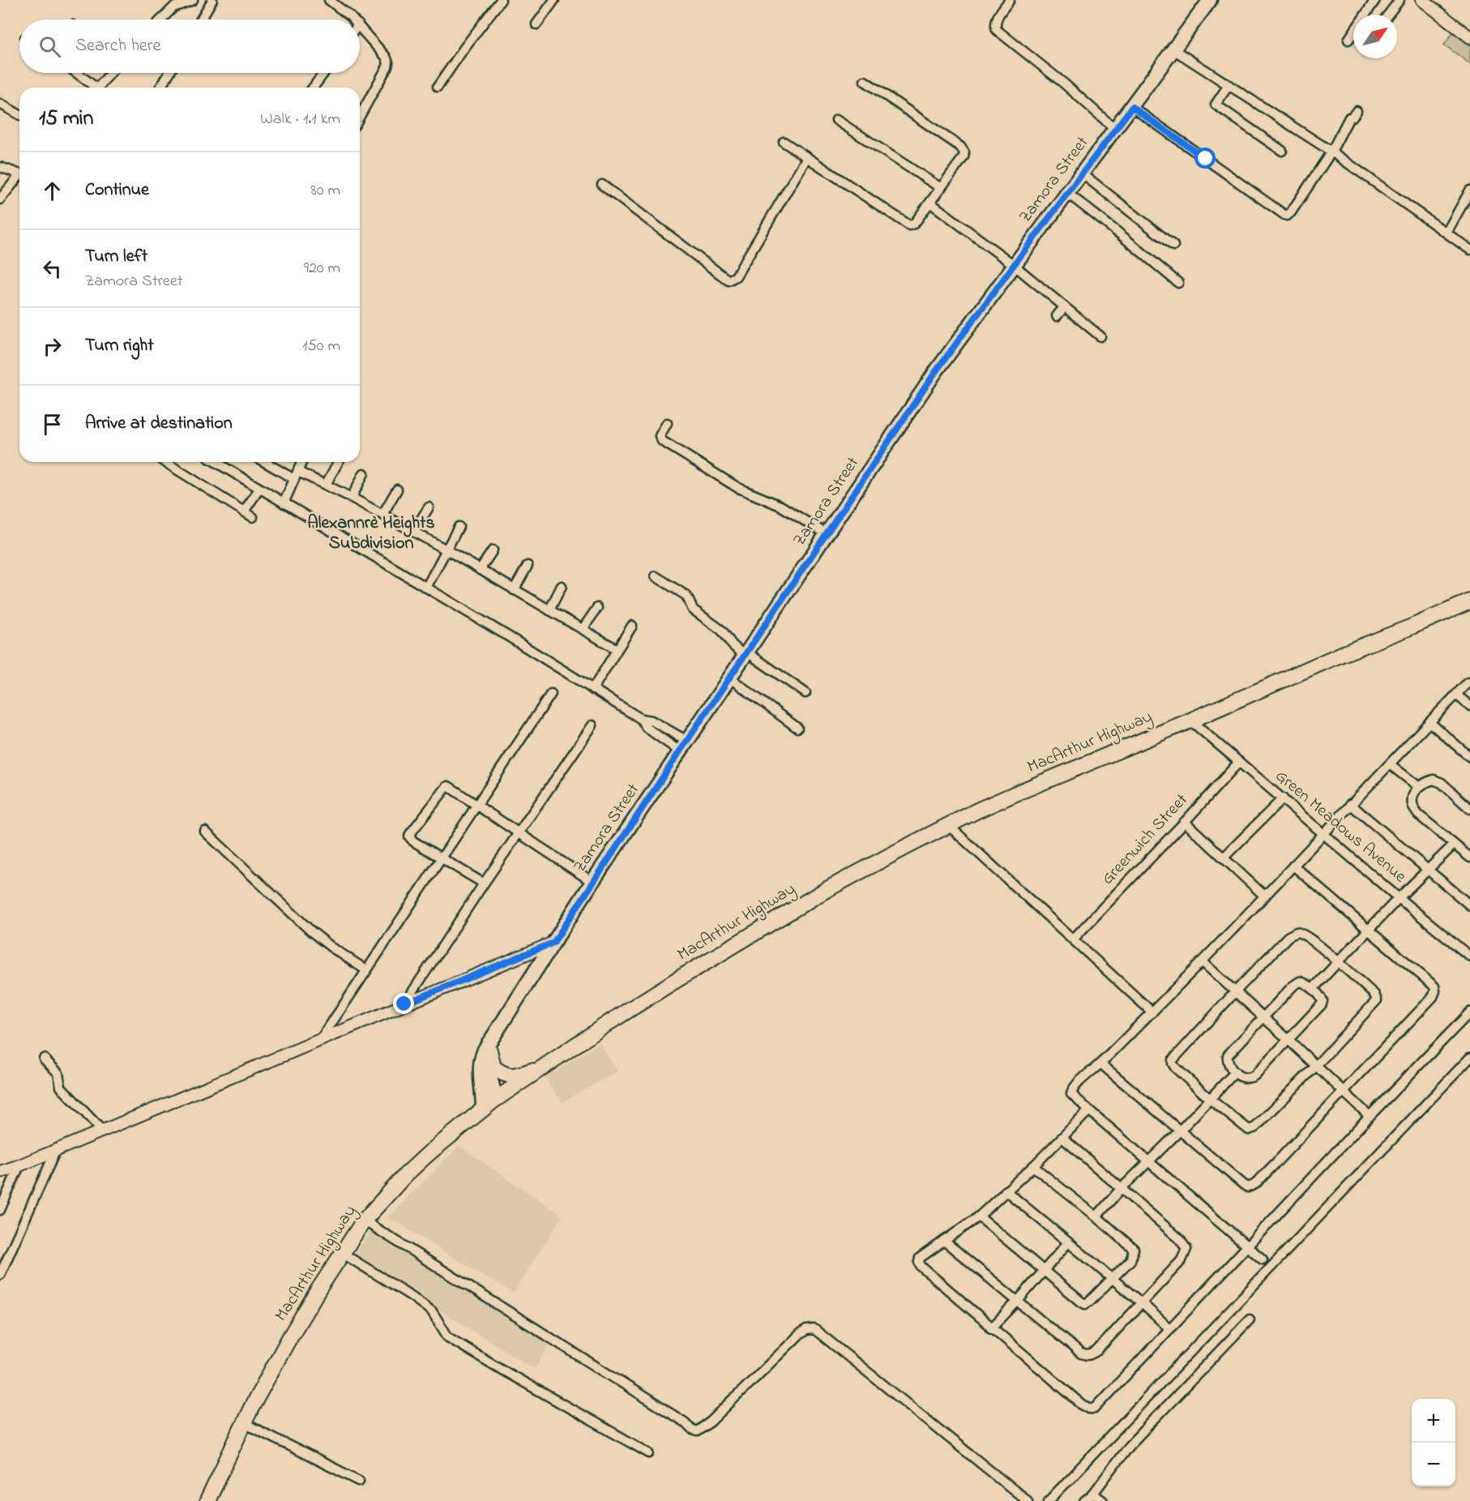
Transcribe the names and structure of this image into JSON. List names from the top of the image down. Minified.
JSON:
{"streets":{"highway":["MacArthur Highway"],"main road":["Zamora Street"],"street":["Green Meadows Avenue","Greenwich Street"]},"crossings":[["Zamora Street","MacArthur Highway"],["MacArthur Highway","Green Meadows Avenue"],["Green Meadows Avenue","Greenwich Street"]],"districts":["Alexannrè Heights Subdivision"],"north":"top right","page":{"search":"Search here","heading":["15 min","Walk · 1.1 km"],"list":[["Continue","80 m"],["Turn left","Zamora Street","920 m"],["Turn right","150 m"],"Arrive at destination"],"map_buttons":["+","−"]}}
